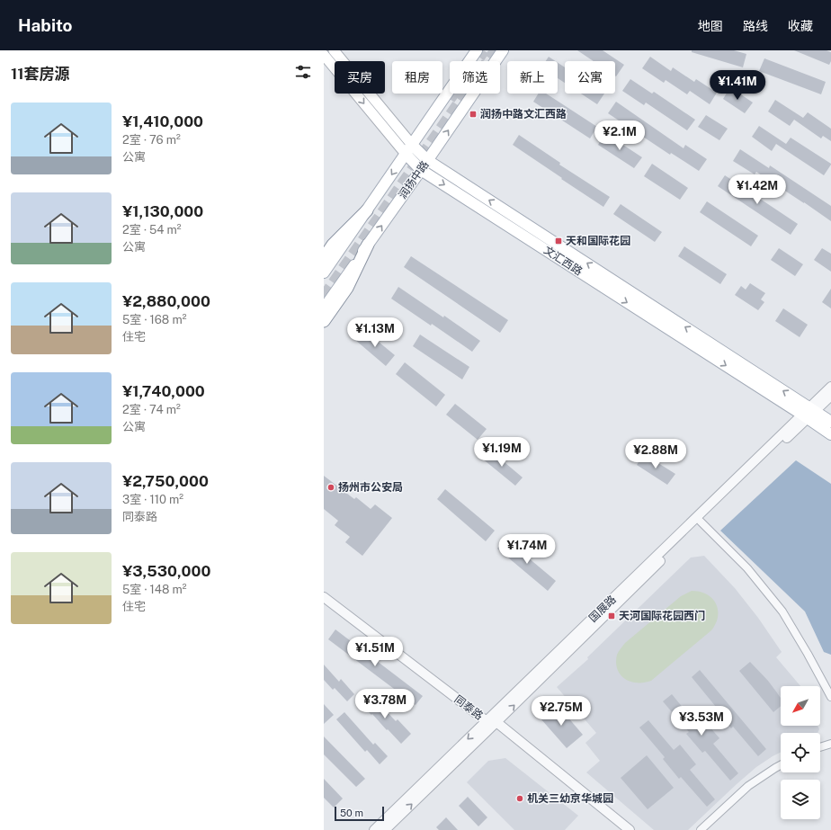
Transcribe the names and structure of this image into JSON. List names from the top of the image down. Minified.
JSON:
{"streets":{"main road":["润扬中路","文汇西路"],"street":["国展路","同泰路"]},"crossings":[["润扬中路","文汇西路"],["文汇西路","国展路"],["国展路","同泰路"]],"places":{"transit":["润扬中路文汇西路","天和国际花园","天河国际花园西门"],"other":["扬州市公安局","机关三幼京华城园"]},"scale_bar":"50 m","north":"bottom left","page":{"header":"Habito","nav":["地图","路线","收藏"],"heading":"11套房源","chip":["买房","租房","筛选","新上","公寓"],"price":["¥1.41M","¥2.1M","¥1.42M","¥1.13M","¥1.19M","¥2.88M","¥1.74M","¥1.51M","¥3.78M","¥2.75M","¥3.53M"],"list":[{"name":"¥1,410,000","note":"2室 · 76 m² · 公寓"},{"name":"¥1,130,000","note":"2室 · 54 m² · 公寓"},{"name":"¥2,880,000","note":"5室 · 168 m² · 住宅"},{"name":"¥1,740,000","note":"2室 · 74 m² · 公寓"},{"name":"¥2,750,000","note":"3室 · 110 m² · 同泰路"},{"name":"¥3,530,000","note":"5室 · 148 m² · 住宅"}],"scale":"50 m"}}
